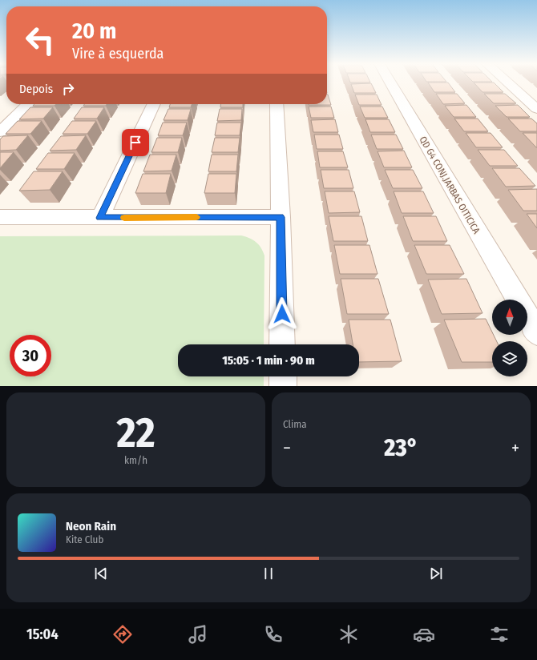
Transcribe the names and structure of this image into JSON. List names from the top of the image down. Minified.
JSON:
{"streets":{"street":["QD G4 CONJ.JARBAS OITICICA"]},"north":"top","page":{"turn":["20 m","Vire à esquerda"],"then":"Depois","limit":"30","trip":"15:05 · 1 min · 90 m","tile":[["22","km/h"],"Clima"],"heat":["−","23°","+"],"song":["Neon Rain","Kite Club"],"tabs":"15:04"}}
